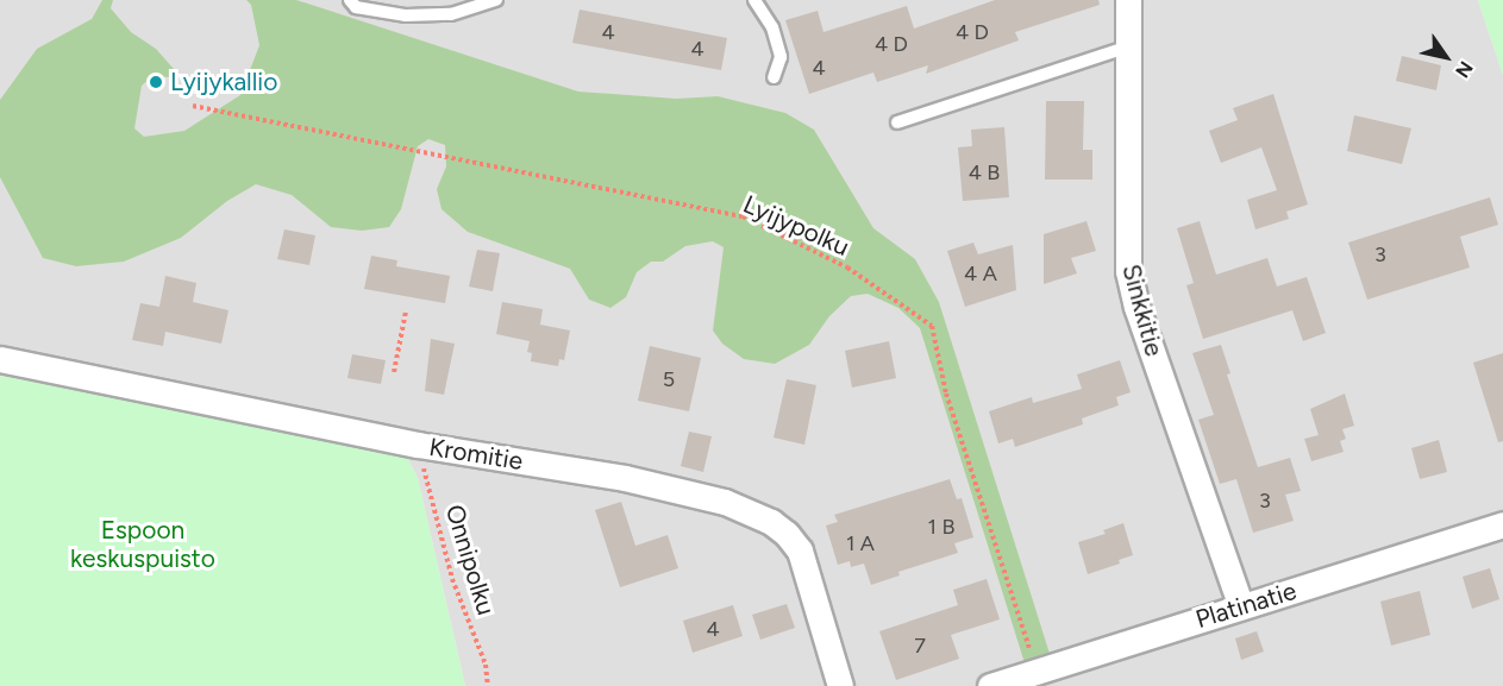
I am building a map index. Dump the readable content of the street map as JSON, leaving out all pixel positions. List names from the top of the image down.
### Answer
{
  "streets": {
    "street": ["Sinkkitie", "Kromitie", "Platinatie"],
    "path": ["Lyijypolku", "Onnipolku"]
  },
  "crossings": [
    ["Lyijypolku", "Platinatie"],
    ["Sinkkitie", "Platinatie"],
    ["Kromitie", "Onnipolku"]
  ],
  "parks": ["Espoon keskuspuisto"],
  "places": ["Lyijykallio"],
  "house_numbers": [
    "4",
    "4 D",
    "4 D",
    "4",
    "4",
    "4 B",
    "3",
    "4 A",
    "5",
    "3",
    "1 B",
    "1 A",
    "4",
    "7"
  ],
  "north": "bottom right"
}
